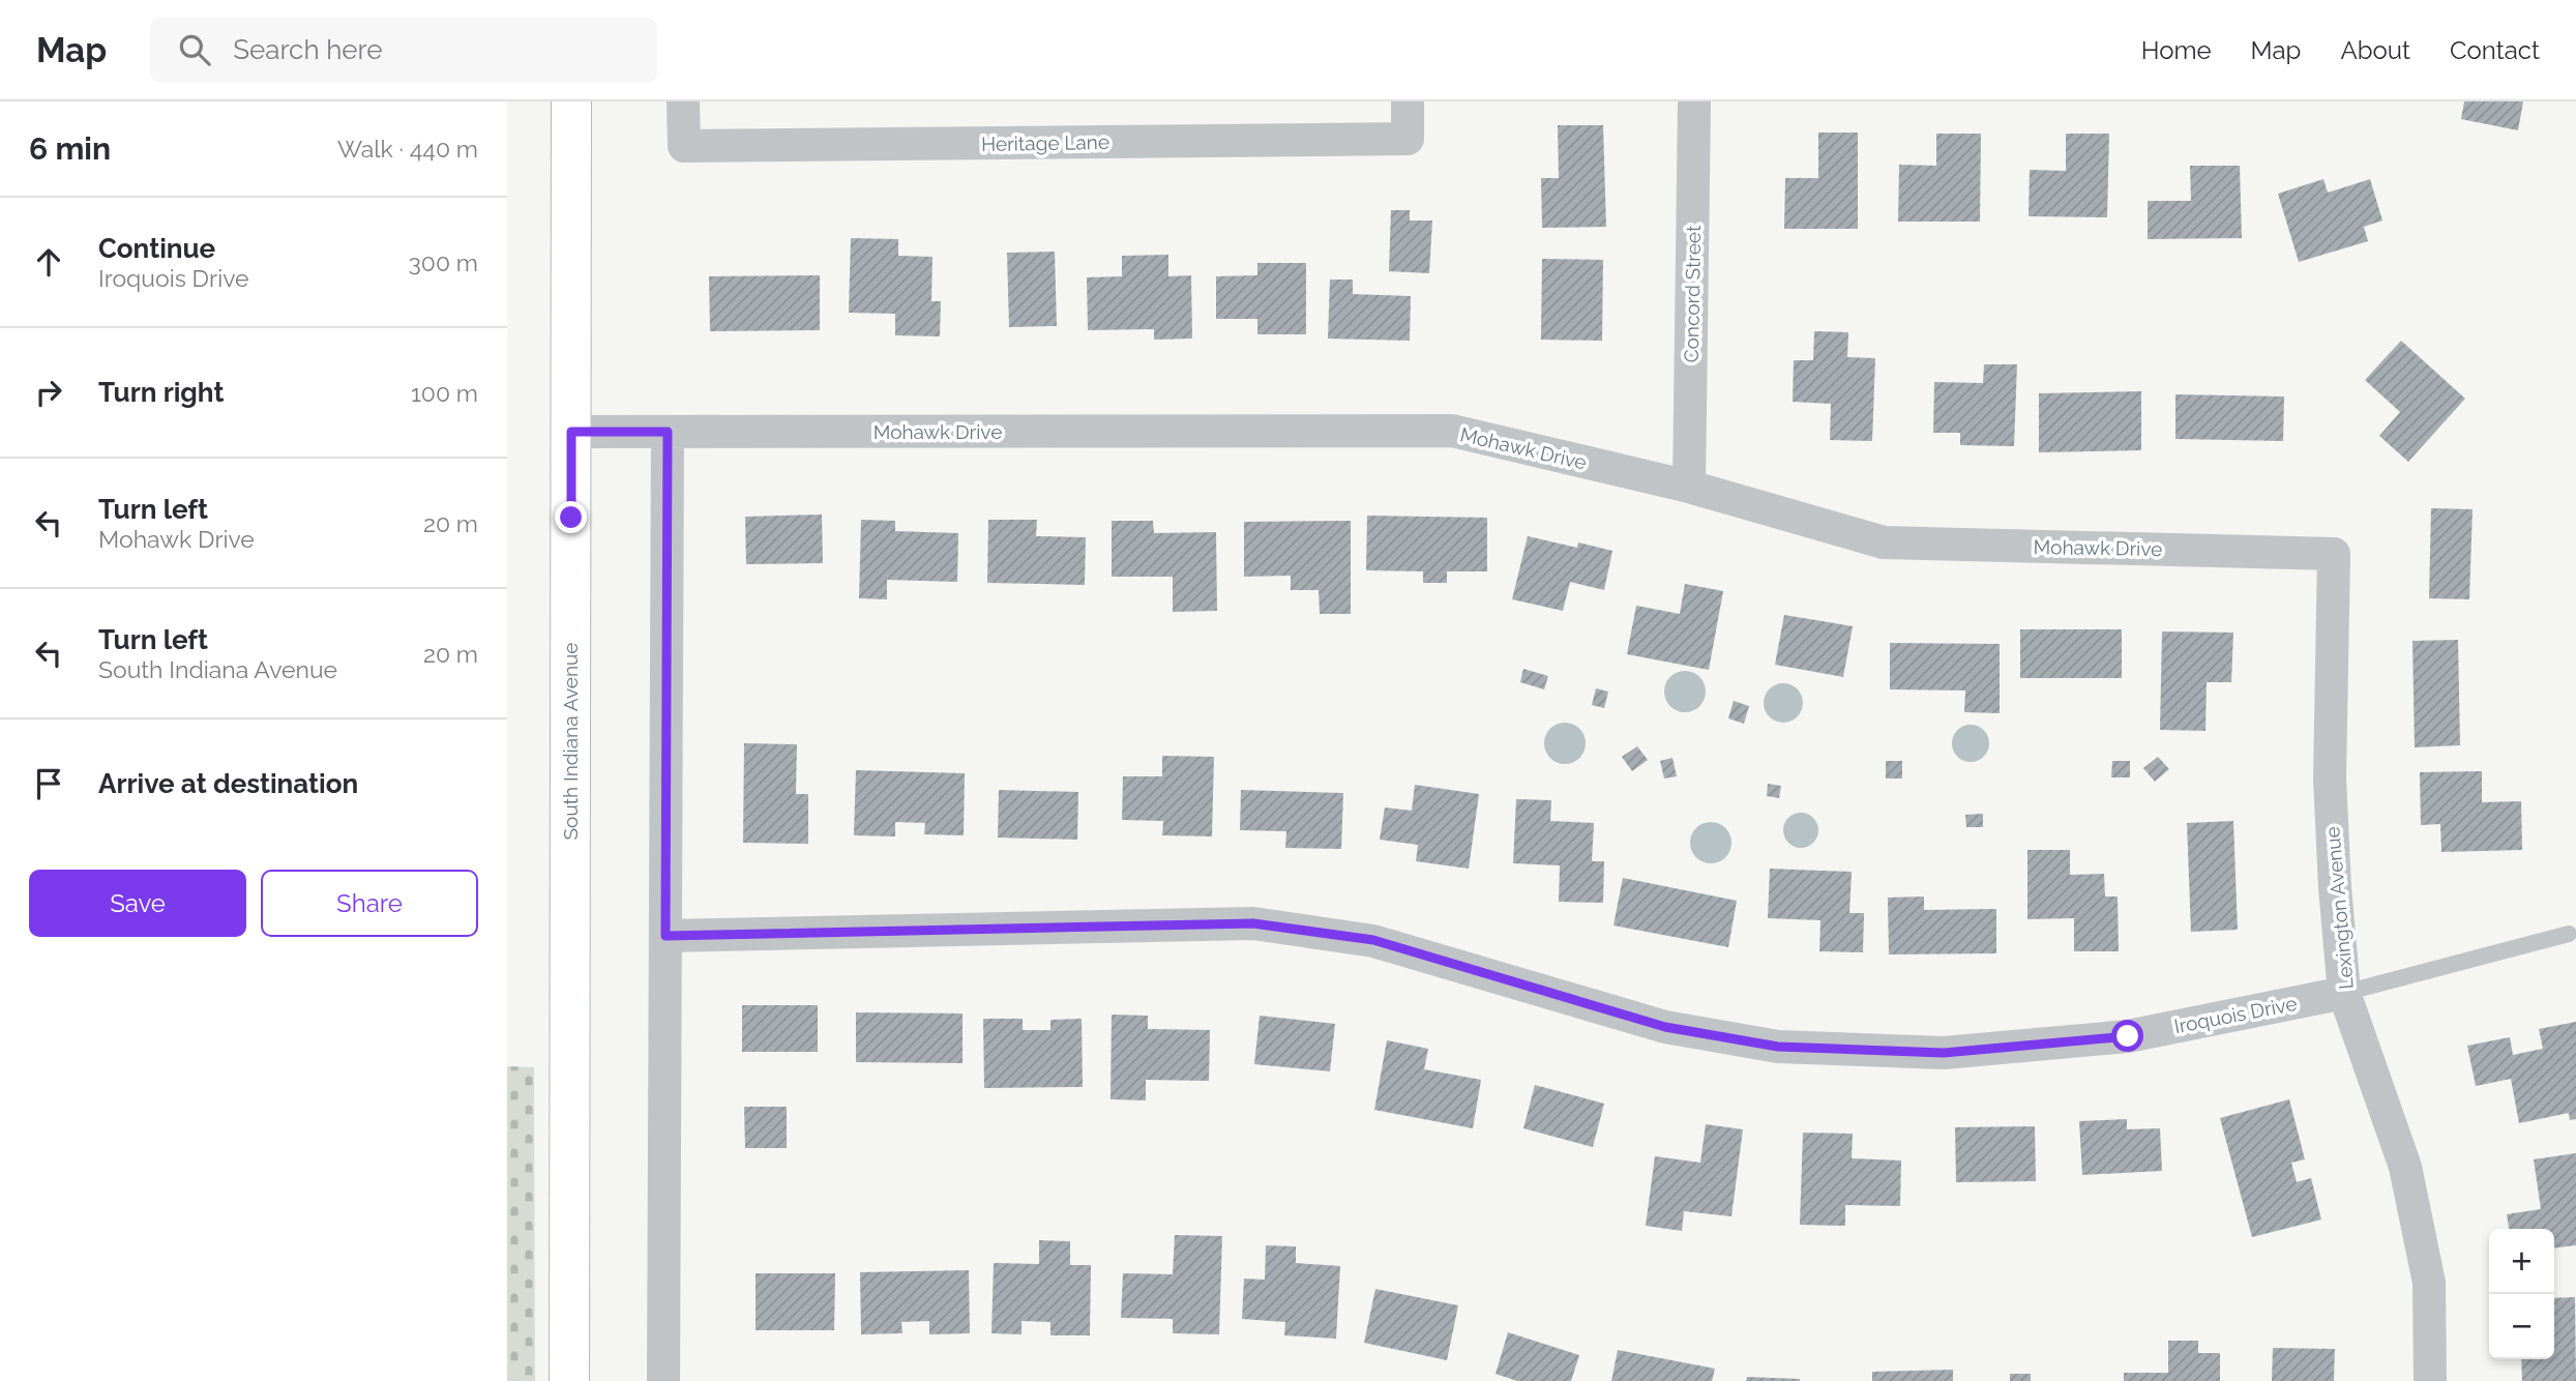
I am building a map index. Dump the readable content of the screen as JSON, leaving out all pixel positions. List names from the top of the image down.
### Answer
{
  "streets": {
    "main road": ["South Indiana Avenue"],
    "street": [
      "Heritage Lane",
      "Concord Street",
      "Mohawk Drive",
      "Lexington Avenue",
      "Iroquois Drive"
    ]
  },
  "crossings": [
    ["Concord Street", "Mohawk Drive"],
    ["Mohawk Drive", "South Indiana Avenue"],
    ["Mohawk Drive", "Lexington Avenue"],
    ["Lexington Avenue", "Iroquois Drive"]
  ],
  "page": {
    "header": "Map",
    "search": "Search here",
    "nav": [
      "Home",
      "Map",
      "About",
      "Contact"
    ],
    "heading": ["6 min", "Walk · 440 m"],
    "list": [
      ["Continue", "Iroquois Drive", "300 m"],
      ["Turn right", "100 m"],
      ["Turn left", "Mohawk Drive", "20 m"],
      ["Turn left", "South Indiana Avenue", "20 m"],
      "Arrive at destination"
    ],
    "buttons": ["Save", "Share"],
    "map_buttons": ["+", "−"]
  }
}
